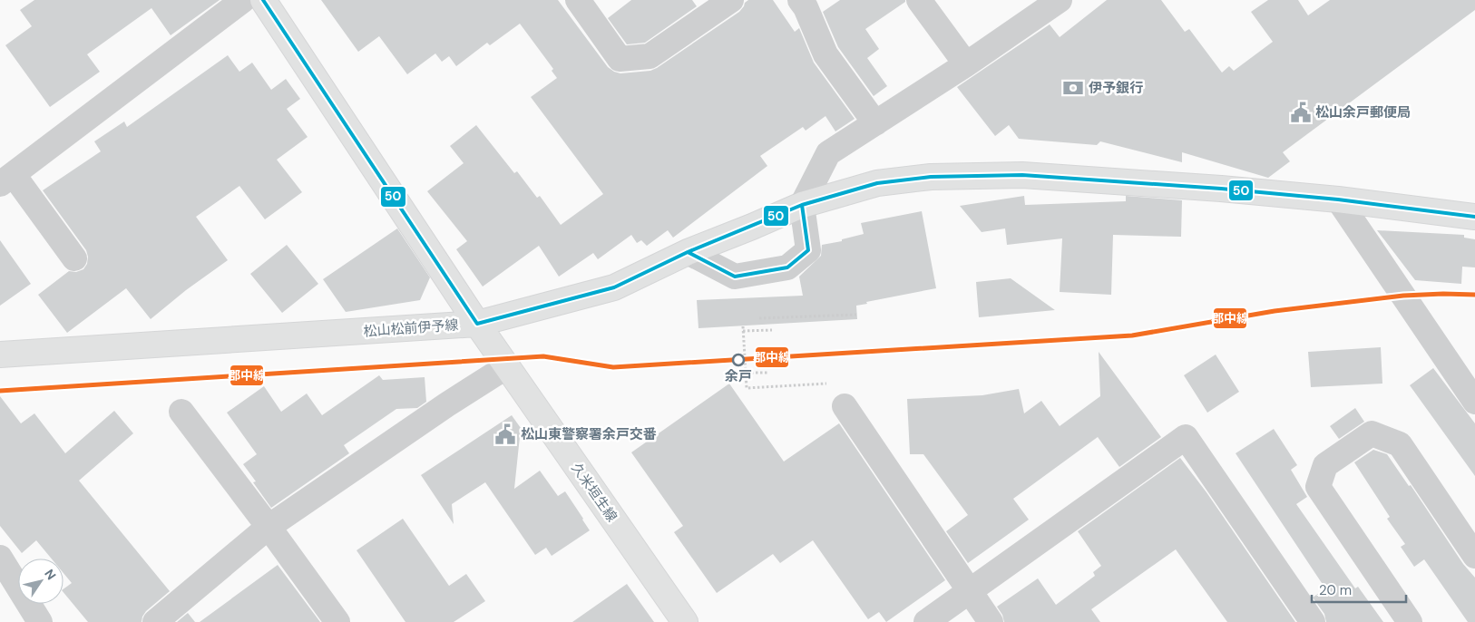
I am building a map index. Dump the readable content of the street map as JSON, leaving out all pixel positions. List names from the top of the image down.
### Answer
{
  "streets": {
    "main road": ["松山松前伊予線", "久米垣生線"]
  },
  "crossings": [
    ["松山松前伊予線", "久米垣生線"]
  ],
  "places": {
    "bank": ["伊予銀行"],
    "public building": ["松山余戸郵便局", "松山東警察署余戸交番"],
    "other": ["余戸"]
  },
  "lines": ["transit line 50", "transit line 郡中線"],
  "scale_bar": "20 m",
  "north": "top right"
}
